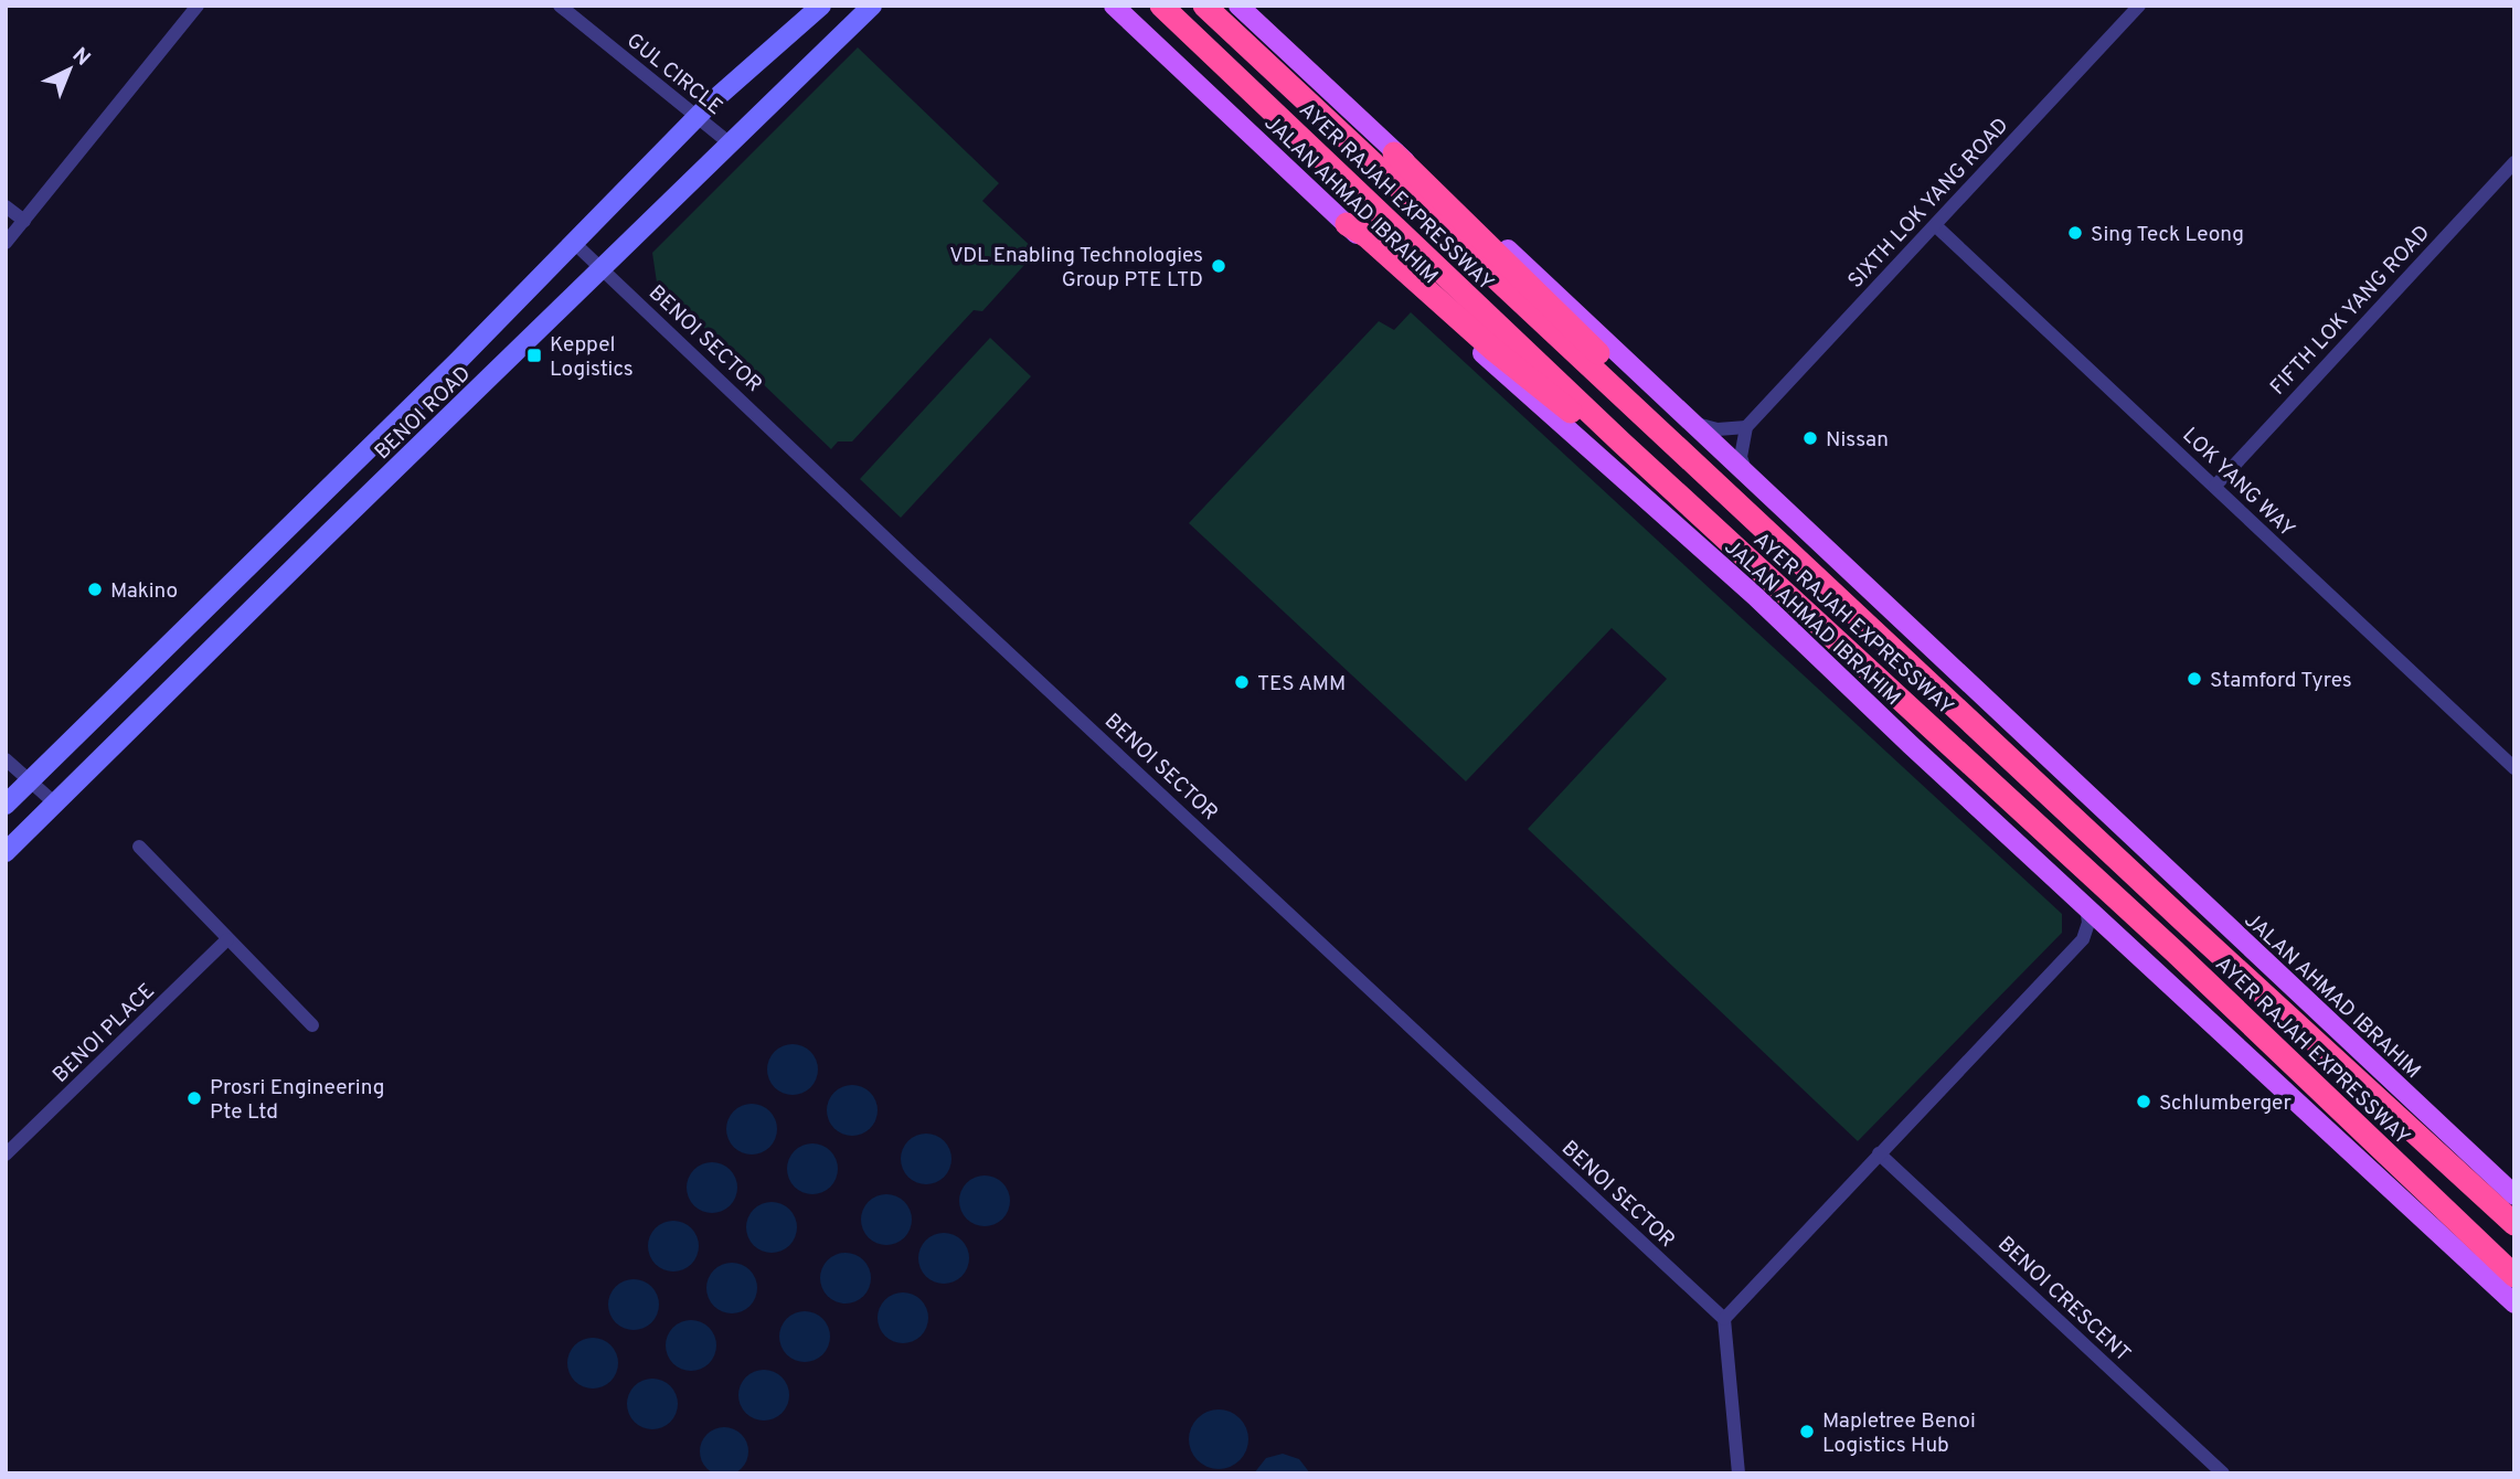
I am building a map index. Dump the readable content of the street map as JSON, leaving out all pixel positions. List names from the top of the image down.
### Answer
{
  "streets": {
    "highway": ["AYER RAJAH EXPRESSWAY"],
    "main road": ["JALAN AHMAD IBRAHIM", "BENOI ROAD"],
    "street": [
      "GUL CIRCLE",
      "SIXTH LOK YANG ROAD",
      "FIFTH LOK YANG ROAD",
      "BENOI SECTOR",
      "LOK YANG WAY",
      "BENOI PLACE",
      "BENOI CRESCENT"
    ]
  },
  "crossings": [
    ["GUL CIRCLE", "BENOI ROAD"],
    ["SIXTH LOK YANG ROAD", "LOK YANG WAY"],
    ["FIFTH LOK YANG ROAD", "LOK YANG WAY"],
    ["BENOI SECTOR", "BENOI ROAD"]
  ],
  "places": {
    "other": [
      "Sing Teck Leong",
      "VDL Enabling Technologies Group PTE LTD",
      "Nissan",
      "Makino",
      "Stamford Tyres",
      "TES AMM",
      "Prosri Engineering Pte Ltd",
      "Schlumberger",
      "Mapletree Benoi Logistics Hub"
    ],
    "transit": ["Keppel Logistics"]
  },
  "north": "top right"
}
